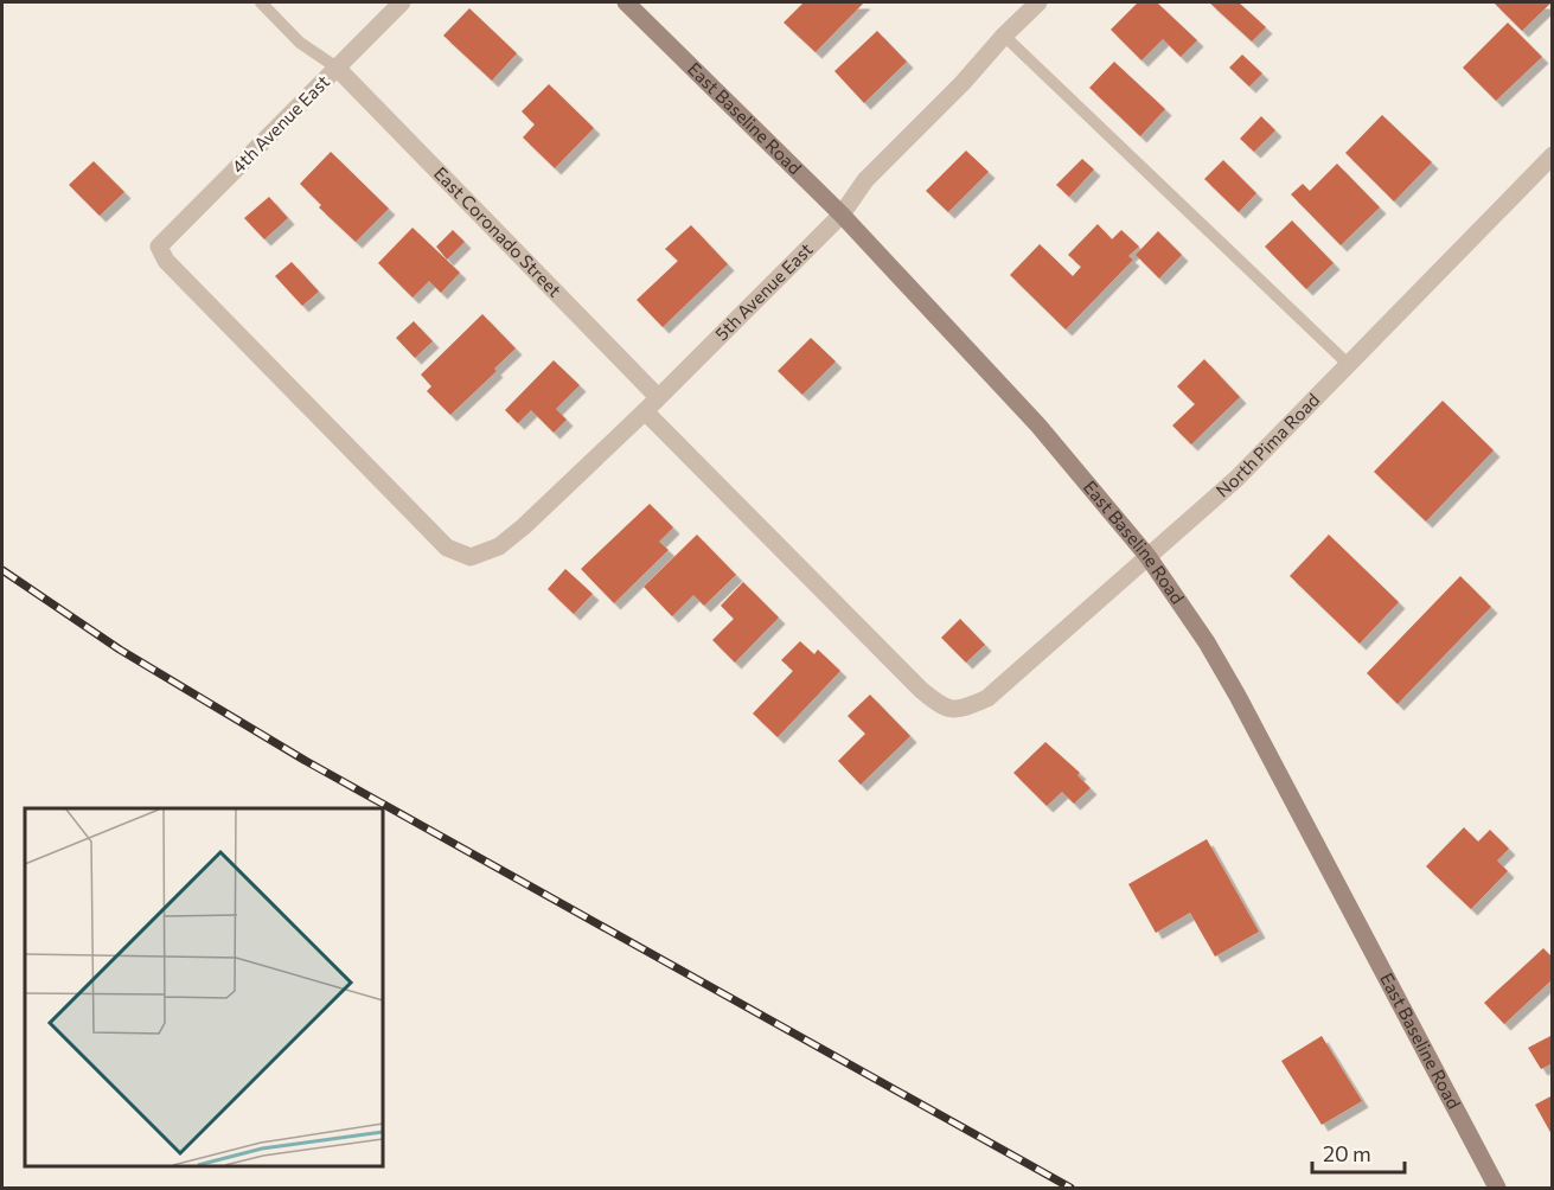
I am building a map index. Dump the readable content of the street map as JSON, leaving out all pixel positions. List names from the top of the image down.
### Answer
{
  "streets": {
    "main road": ["East Baseline Road"],
    "street": [
      "4th Avenue East",
      "East Coronado Street",
      "5th Avenue East",
      "North Pima Road"
    ]
  },
  "crossings": [
    ["East Baseline Road", "5th Avenue East"],
    ["East Baseline Road", "North Pima Road"],
    ["4th Avenue East", "East Coronado Street"],
    ["4th Avenue East", "5th Avenue East"],
    ["East Coronado Street", "5th Avenue East"],
    ["5th Avenue East", "North Pima Road"]
  ],
  "scale_bar": "20 m"
}
